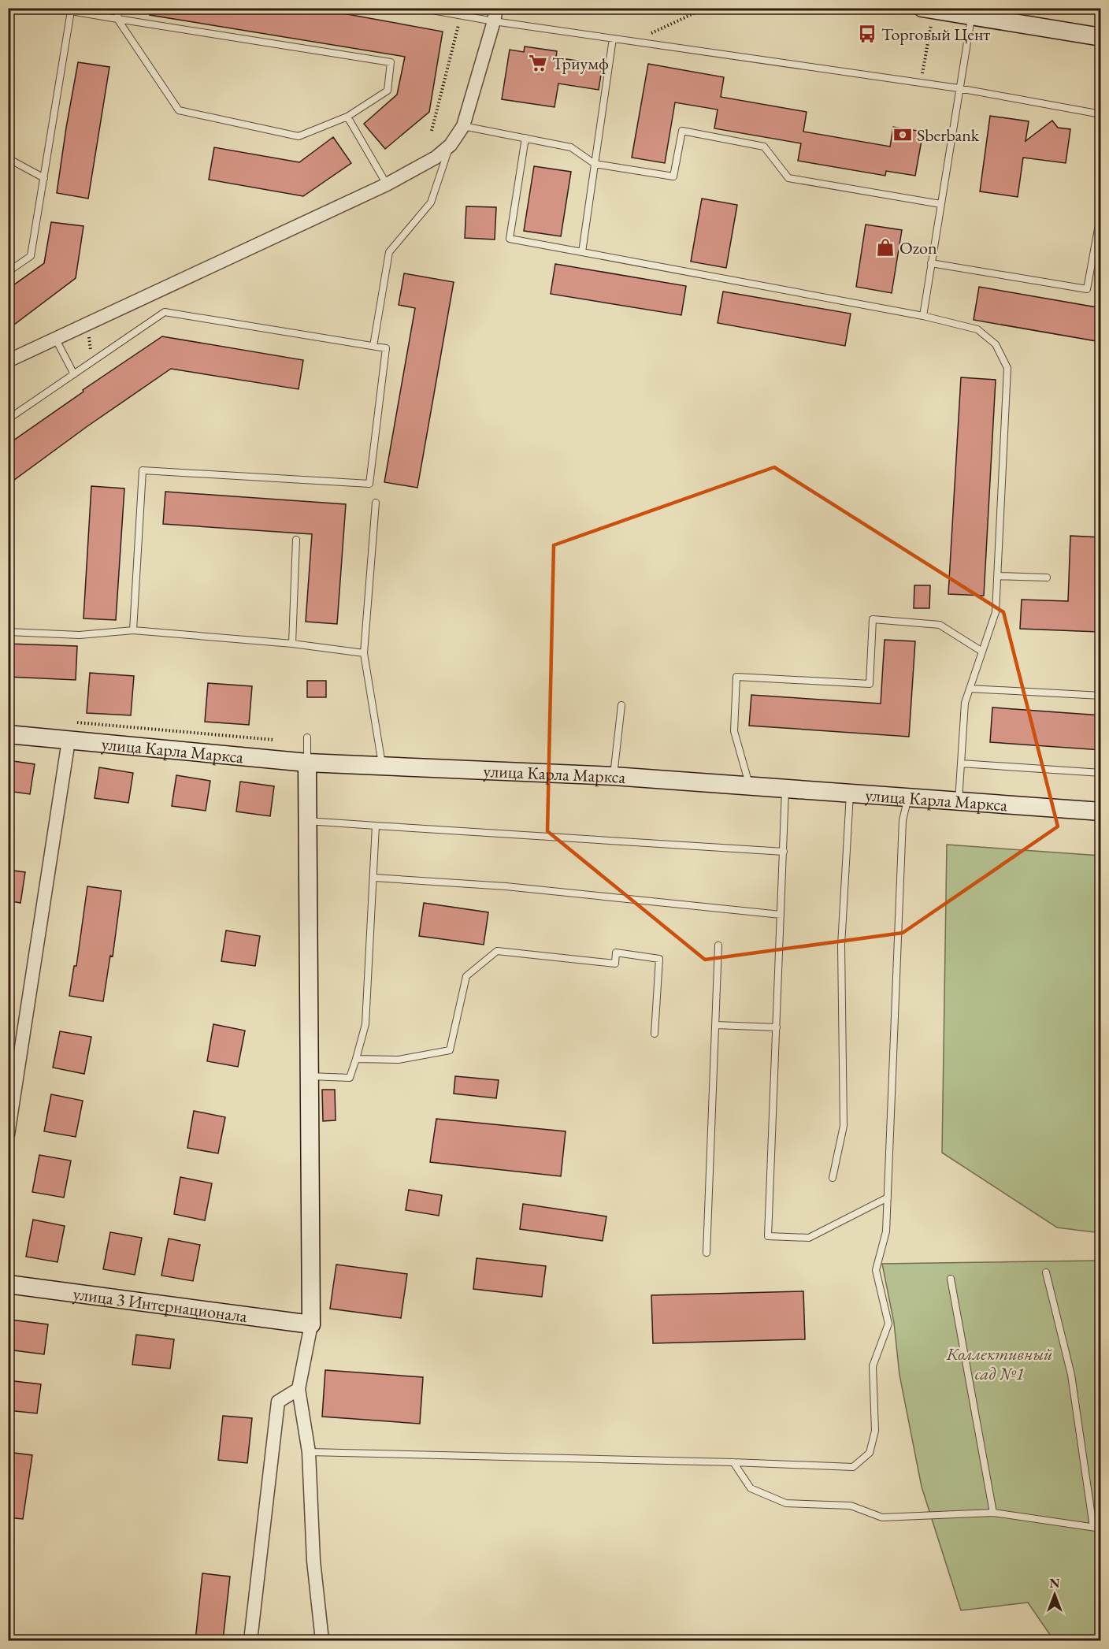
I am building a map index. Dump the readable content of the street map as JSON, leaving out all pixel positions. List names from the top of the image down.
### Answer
{
  "streets": {
    "main road": ["улица Карла Маркса", "улица 3 Интернационала"]
  },
  "parks": ["Коллективный сад №1"],
  "places": {
    "bus stop": ["Торговый Цент"],
    "supermarket": ["Триумф"],
    "bank": ["Sberbank"],
    "shop": ["Ozon"]
  },
  "north": "top"
}
